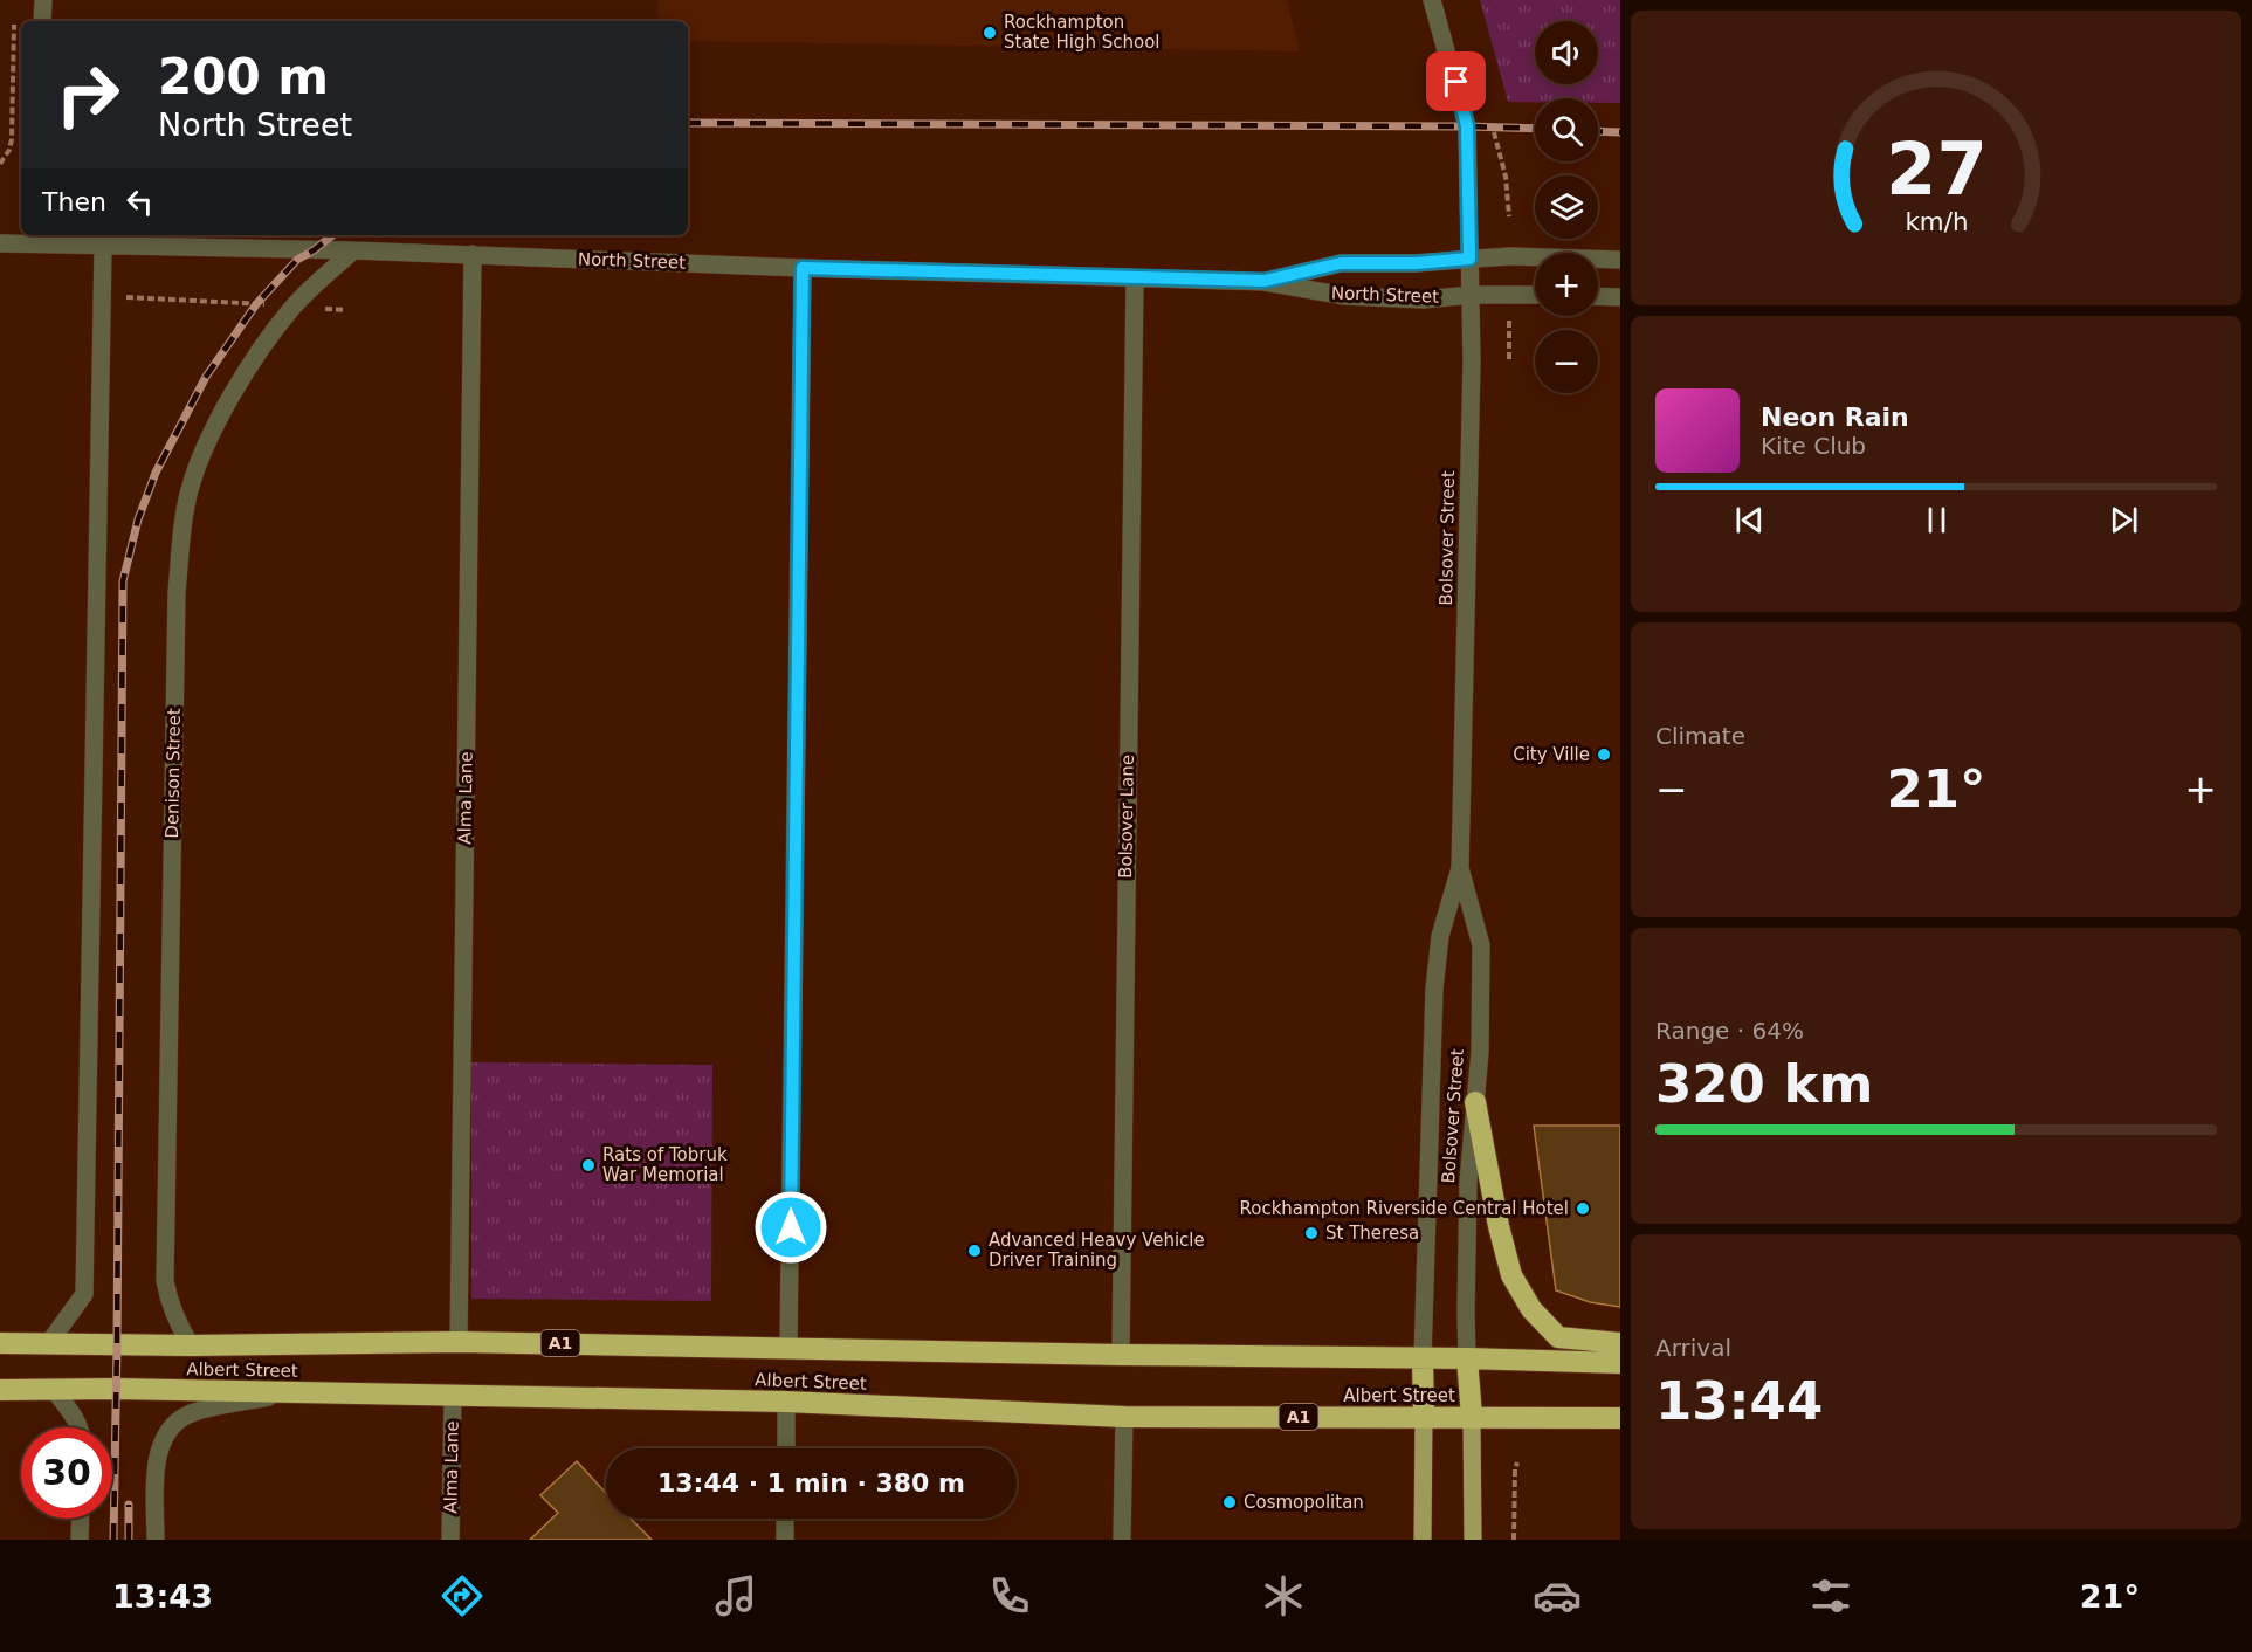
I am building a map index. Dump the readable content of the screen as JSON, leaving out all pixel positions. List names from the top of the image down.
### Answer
{
  "streets": {
    "highway": ["Bolsover Street", "A1", "Albert Street"],
    "street": [
      "North Street",
      "Denison Street",
      "Alma Lane",
      "Bolsover Lane"
    ]
  },
  "crossings": [
    ["North Street", "Bolsover Street"],
    ["North Street", "Denison Street"],
    ["North Street", "Alma Lane"],
    ["North Street", "Bolsover Lane"],
    ["Bolsover Street", "Albert Street"],
    ["Denison Street", "Albert Street"],
    ["Alma Lane", "Albert Street"],
    ["Bolsover Lane", "Albert Street"]
  ],
  "places": [
    "Rockhampton State High School",
    "City Ville",
    "Rats of Tobruk War Memorial",
    "Rockhampton Riverside Central Hotel",
    "St Theresa",
    "Advanced Heavy Vehicle Driver Training",
    "Cosmopolitan"
  ],
  "page": {
    "map_buttons": ["+", "−"],
    "turn": ["200 m", "North Street"],
    "then": "Then",
    "song": ["Neon Rain", "Kite Club"],
    "tile": [
      "Climate",
      ["Range · 64%", "320 km"],
      ["Arrival", "13:44"]
    ],
    "heat": ["−", "21°", "+"],
    "limit": "30",
    "trip": "13:44 · 1 min · 380 m",
    "tabs": ["13:43", "21°"],
    "gauge": ["27", "km/h"]
  }
}
